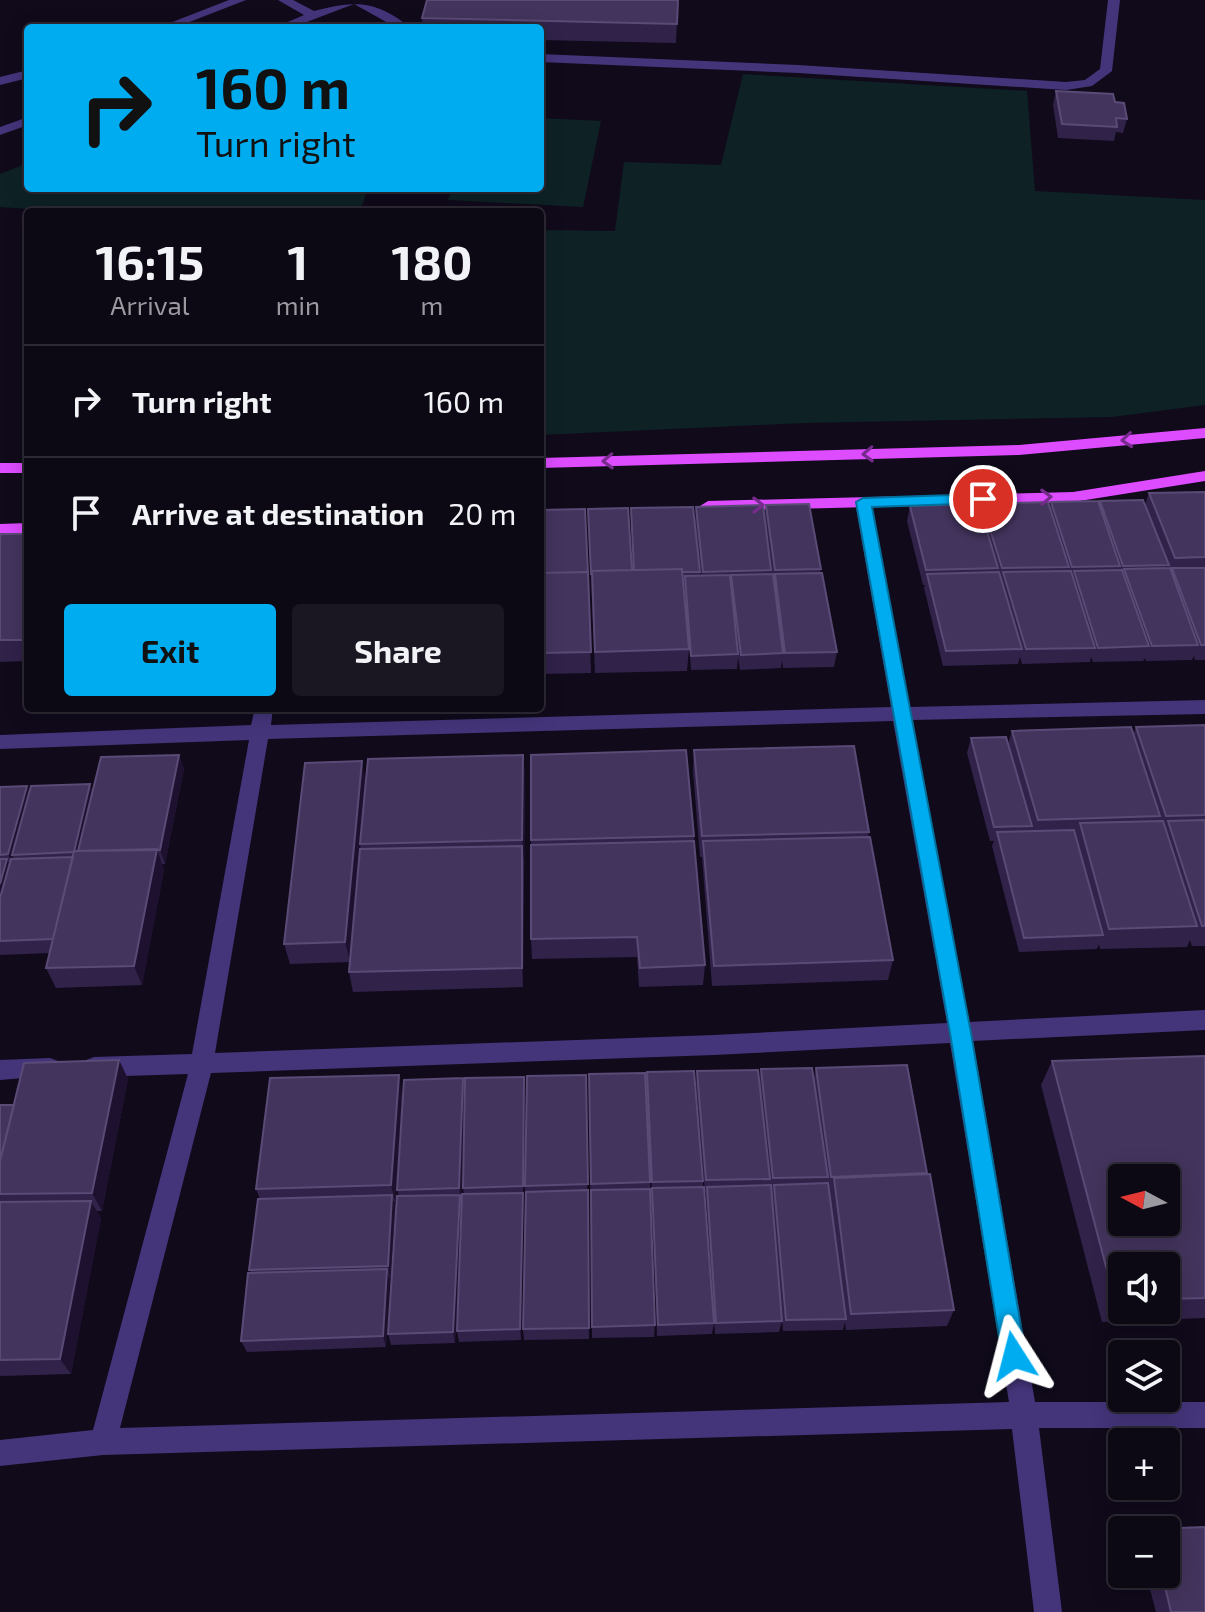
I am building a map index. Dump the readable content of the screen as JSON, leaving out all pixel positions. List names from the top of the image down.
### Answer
{
  "north": "left",
  "page": {
    "turn": ["160 m", "Turn right"],
    "eta": [
      "16:15",
      "Arrival",
      "1",
      "min",
      "180",
      "m"
    ],
    "list": [
      {
        "name": "Turn right",
        "value": "160 m"
      },
      {
        "name": "Arrive at destination",
        "value": "20 m"
      }
    ],
    "buttons": ["Exit", "Share"],
    "map_buttons": ["+", "−"]
  }
}
